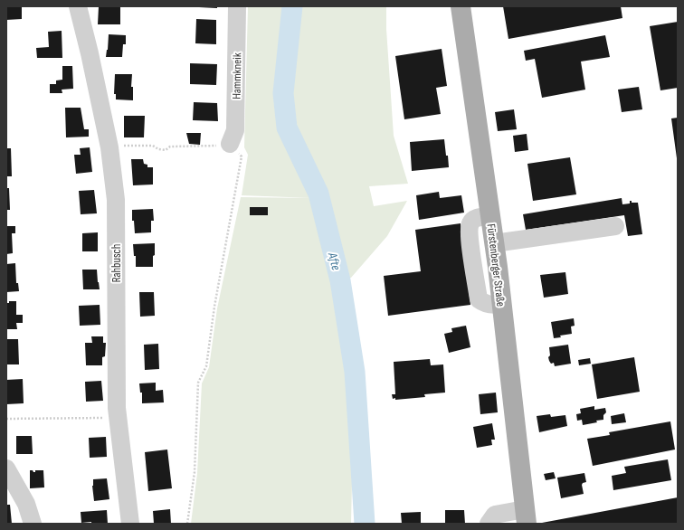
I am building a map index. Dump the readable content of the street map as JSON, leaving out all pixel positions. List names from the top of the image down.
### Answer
{
  "streets": {
    "main road": ["Fürstenberger Straße"],
    "street": ["Hammkneik", "Rahbusch"]
  },
  "water": ["Afte"]
}
